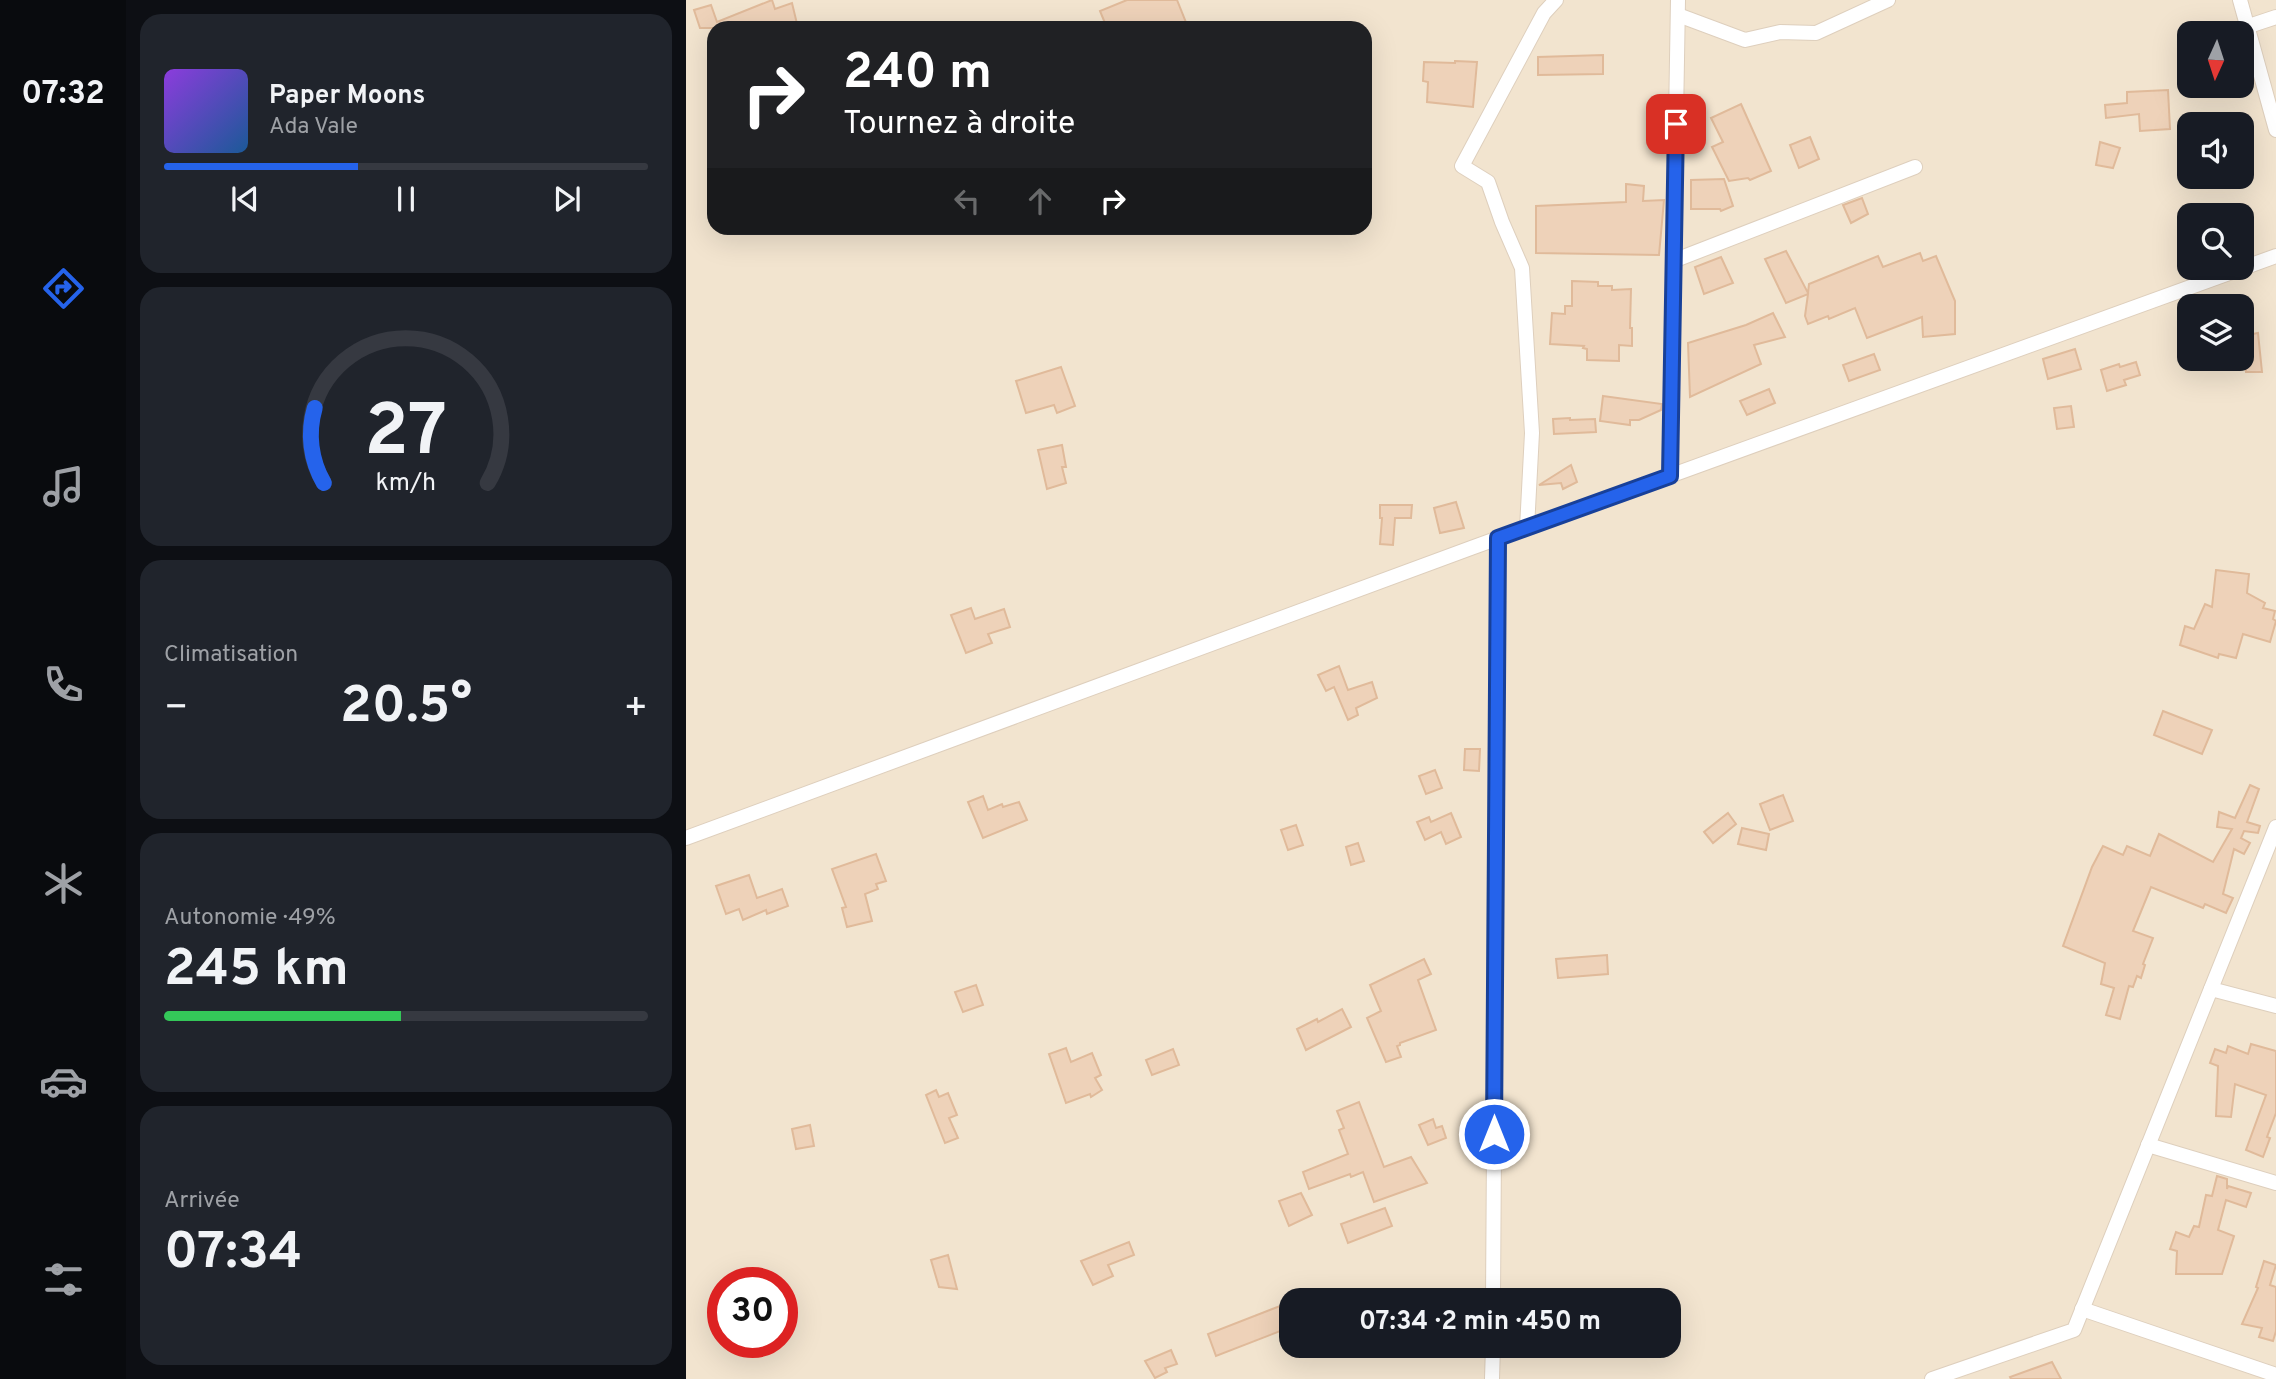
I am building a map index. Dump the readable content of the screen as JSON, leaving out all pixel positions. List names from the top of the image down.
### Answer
{
  "north": "bottom",
  "page": {
    "tabs": "07:32",
    "turn": ["240 m", "Tournez à droite"],
    "song": ["Paper Moons", "Ada Vale"],
    "tile": [
      "Climatisation",
      ["Autonomie · 49%", "245 km"],
      ["Arrivée", "07:34"]
    ],
    "heat": ["−", "20.5°", "+"],
    "limit": "30",
    "trip": "07:34 · 2 min · 450 m",
    "gauge": ["27", "km/h"]
  }
}
